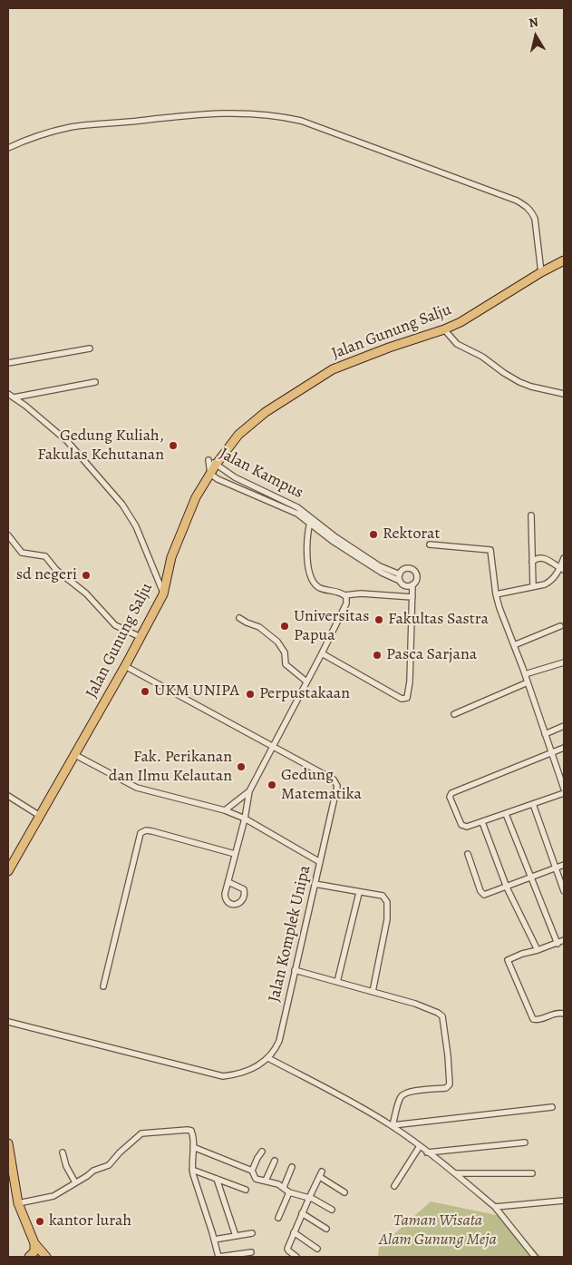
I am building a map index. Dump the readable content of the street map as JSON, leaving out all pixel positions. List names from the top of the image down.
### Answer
{
  "streets": {
    "main road": ["Jalan Gunung Salju"],
    "street": ["Jalan Kampus", "Jalan Komplek Unipa"]
  },
  "crossings": [
    ["Jalan Gunung Salju", "Jalan Kampus"],
    ["Jalan Gunung Salju", "Jalan Komplek Unipa"]
  ],
  "parks": ["Taman Wisata Alam Gunung Meja"],
  "places": [
    "Gedung Kuliah, Fakulas Kehutanan",
    "Rektorat",
    "sd negeri",
    "Fakultas Sastra",
    "Universitas Papua",
    "Pasca Sarjana",
    "UKM UNIPA",
    "Perpustakaan",
    "Fak. Perikanan dan Ilmu Kelautan",
    "Gedung Matematika",
    "kantor lurah"
  ],
  "north": "top"
}
